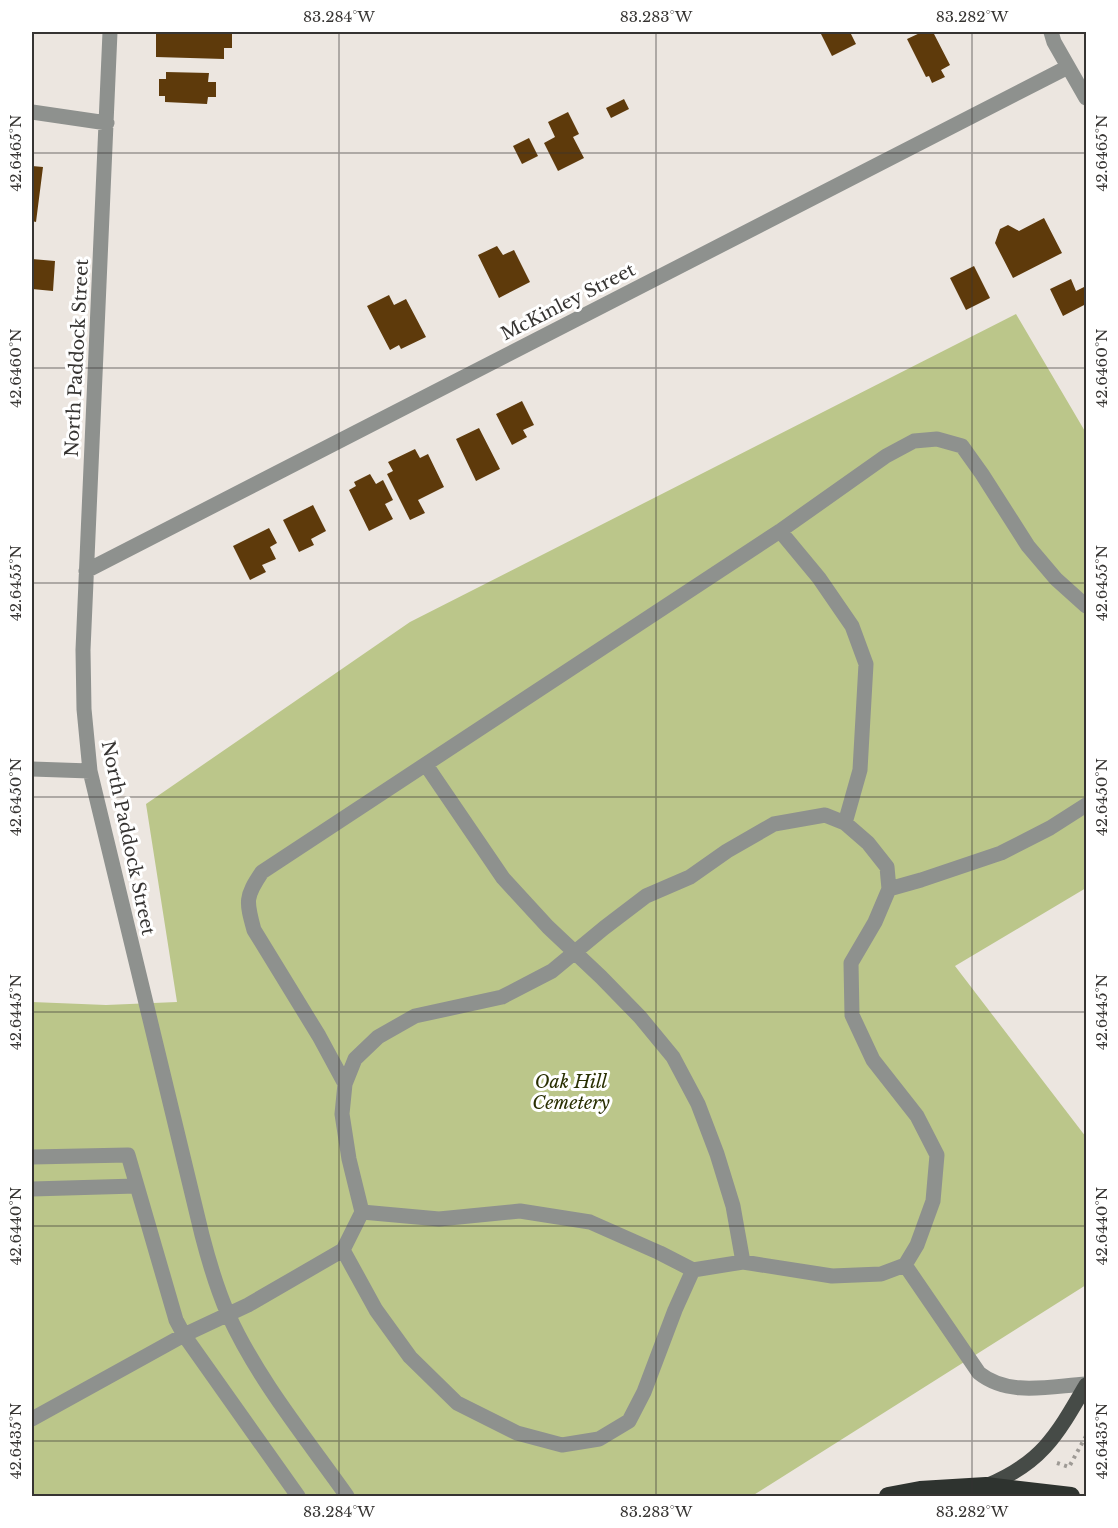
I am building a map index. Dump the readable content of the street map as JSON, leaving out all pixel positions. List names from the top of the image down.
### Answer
{
  "streets": {
    "street": ["McKinley Street", "North Paddock Street"]
  },
  "crossings": [
    ["McKinley Street", "North Paddock Street"]
  ],
  "parks": ["Oak Hill Cemetery"],
  "coordinates": [
    "83.284°W",
    "83.283°W",
    "83.282°W",
    "42.6465°N",
    "42.6460°N",
    "42.6455°N",
    "42.6450°N",
    "42.6445°N",
    "42.6440°N",
    "42.6435°N"
  ]
}
